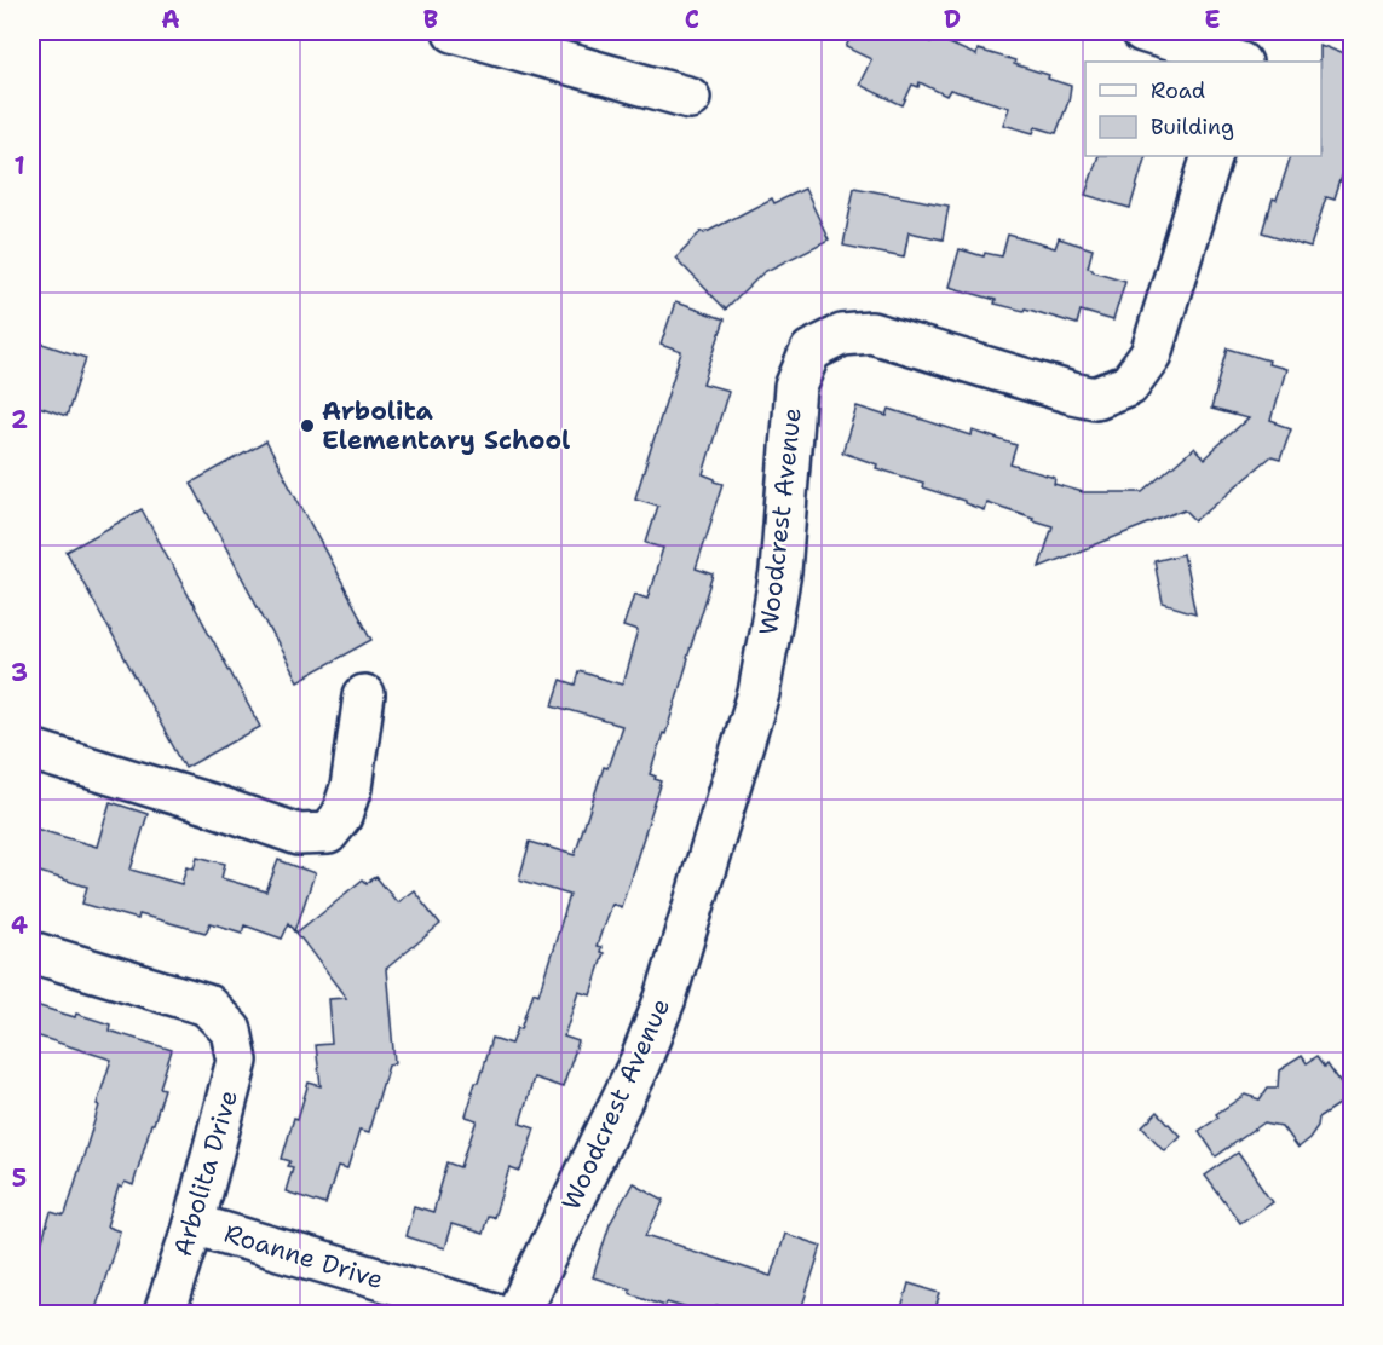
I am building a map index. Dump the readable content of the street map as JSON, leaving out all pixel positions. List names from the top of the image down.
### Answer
{
  "streets": {
    "street": ["Woodcrest Avenue", "Arbolita Drive", "Roanne Drive"]
  },
  "crossings": [
    ["Arbolita Drive", "Roanne Drive"]
  ],
  "places": ["Arbolita Elementary School"],
  "legend": ["Road", "Building"],
  "grid": {
    "columns": [
      "A",
      "B",
      "C",
      "D",
      "E"
    ],
    "rows": [
      "1",
      "2",
      "3",
      "4",
      "5"
    ]
  }
}
